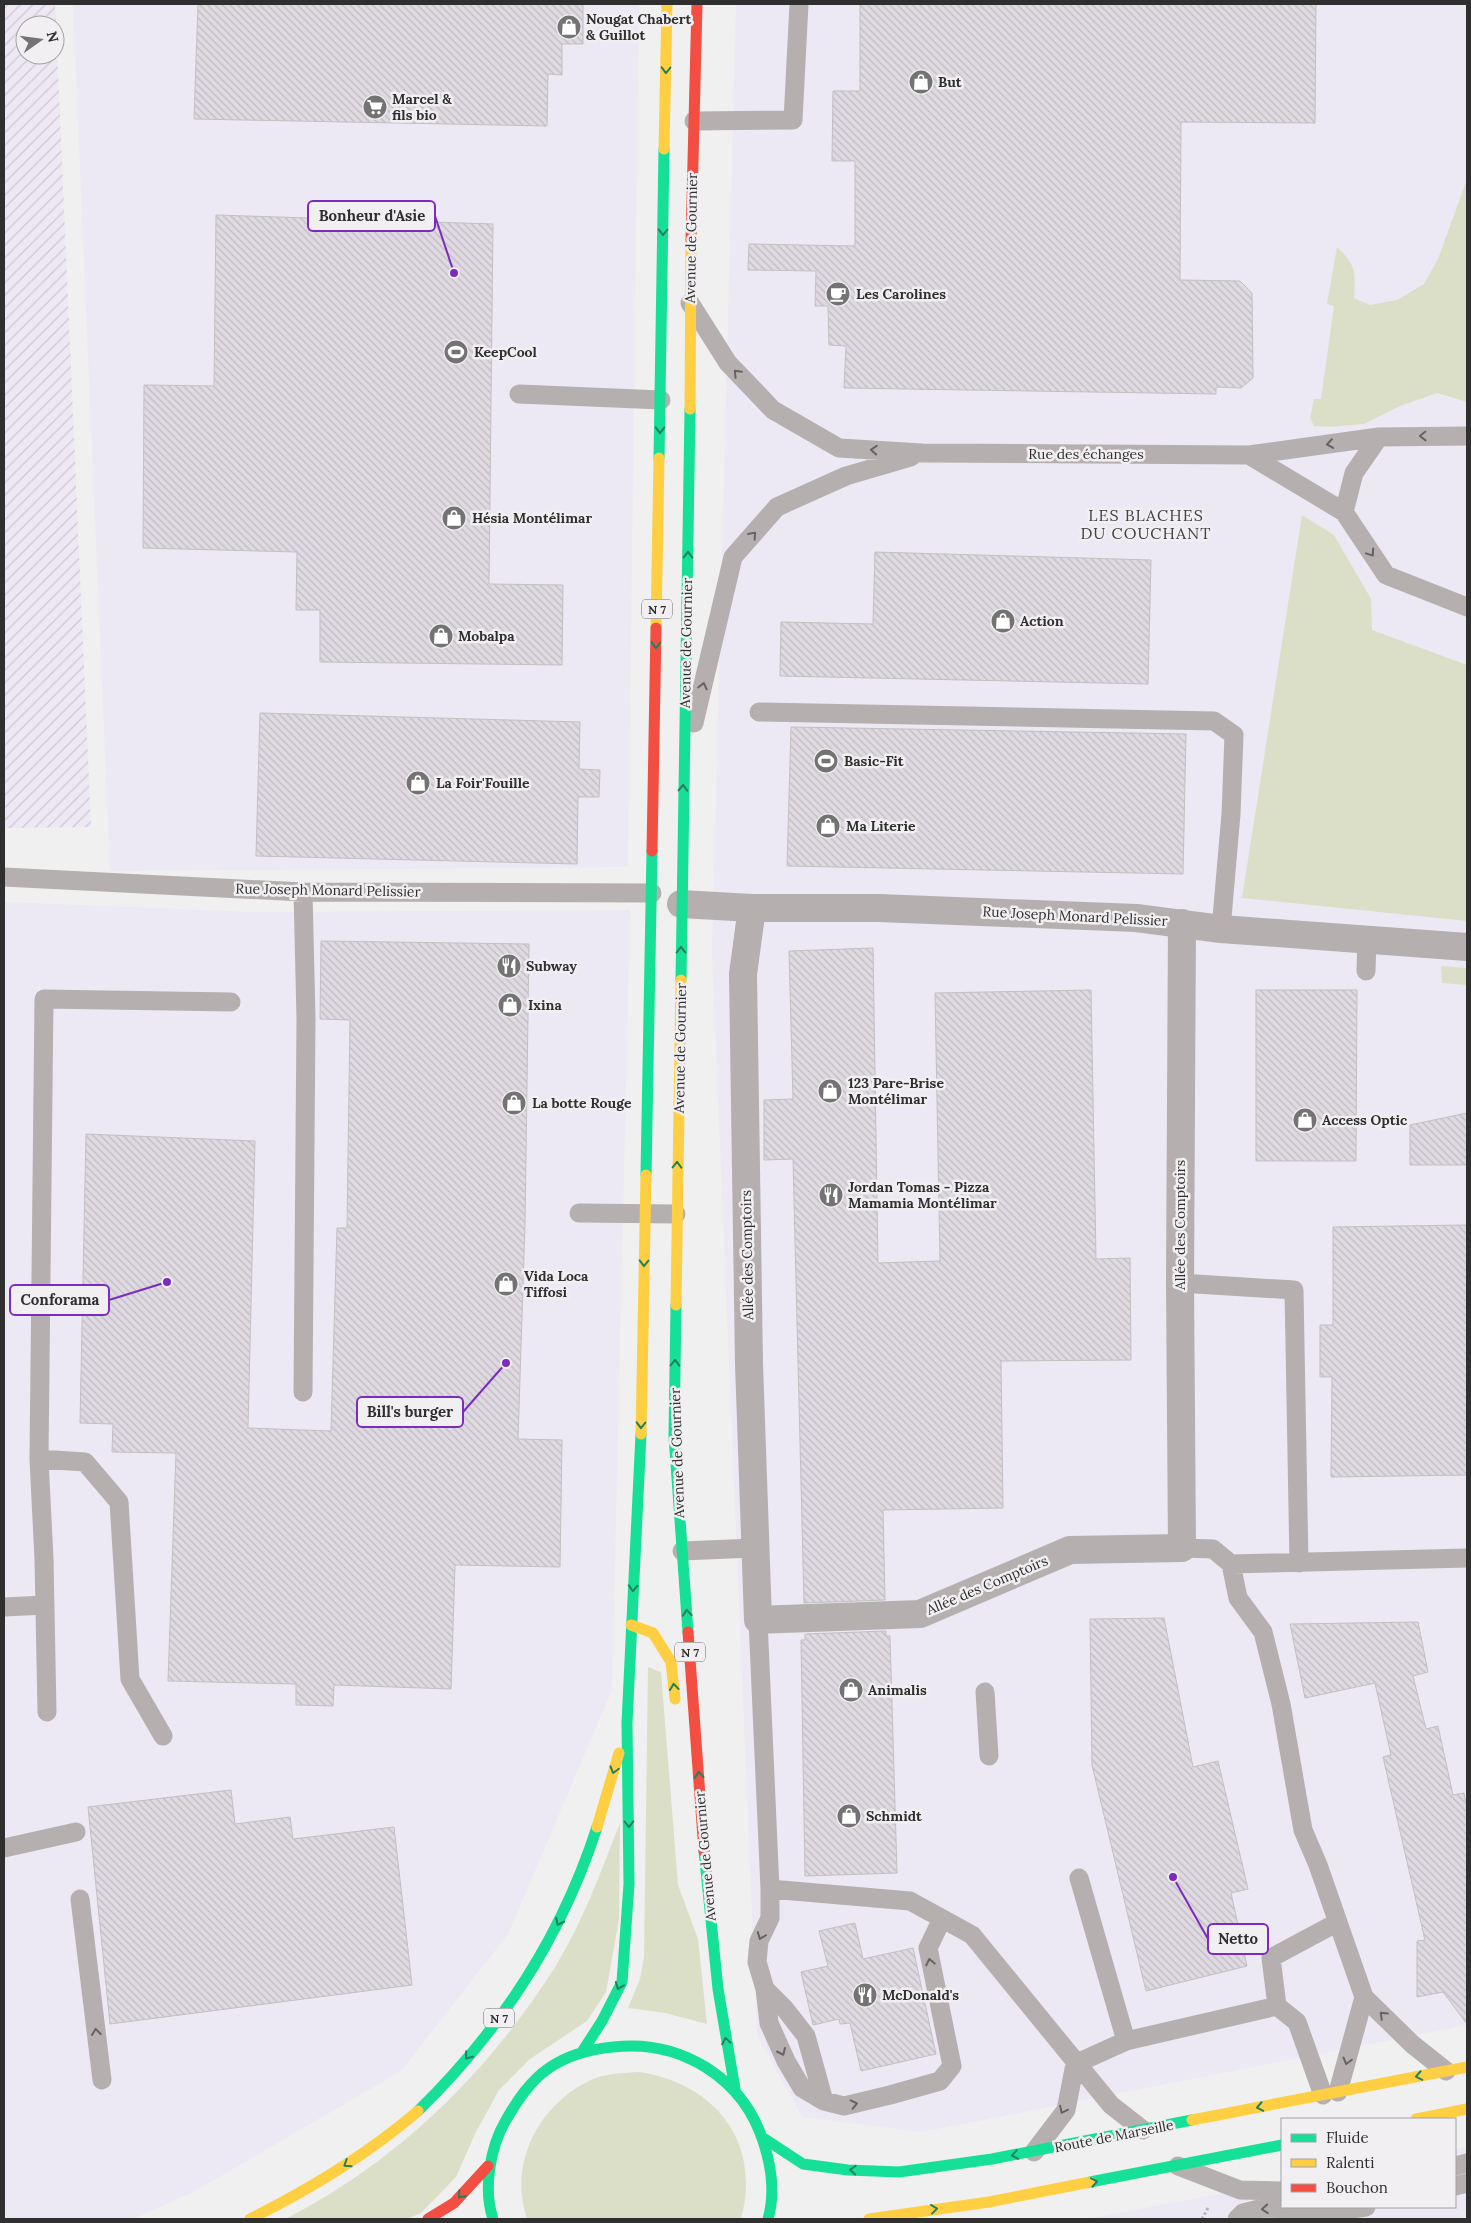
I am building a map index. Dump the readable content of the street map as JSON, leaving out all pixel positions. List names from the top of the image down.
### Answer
{
  "streets": {
    "main road": ["Avenue de Gournier", "N 7", "Route de Marseille"],
    "street": ["Rue Joseph Monard Pelissier", "Allée des Comptoirs"],
    "lane": ["Rue des échanges"]
  },
  "crossings": [
    ["Avenue de Gournier", "N 7"],
    ["Avenue de Gournier", "Rue Joseph Monard Pelissier"],
    ["Rue Joseph Monard Pelissier", "Allée des Comptoirs"]
  ],
  "one_way": ["Rue des échanges"],
  "districts": ["LES BLACHES DU COUCHANT"],
  "places": {
    "shop": [
      "Nougat Chabert & Guillot",
      "But",
      "Hésia Montélimar",
      "Action",
      "Mobalpa",
      "La Foir'Fouille",
      "Ma Literie",
      "Ixina",
      "123 Pare-Brise Montélimar",
      "La botte Rouge",
      "Access Optic",
      "Vida Loca Tiffosi",
      "Animalis",
      "Schmidt"
    ],
    "supermarket": ["Marcel & fils bio"],
    "other": [
      "Bonheur d'Asie",
      "Conforama",
      "Bill's burger",
      "Netto"
    ],
    "cafe": ["Les Carolines"],
    "sports": ["KeepCool", "Basic-Fit"],
    "restaurant": ["Subway", "Jordan Tomas - Pizza Mamamia Montélimar", "McDonald's"]
  },
  "legend": ["Fluide", "Ralenti", "Bouchon"],
  "north": "right"
}
